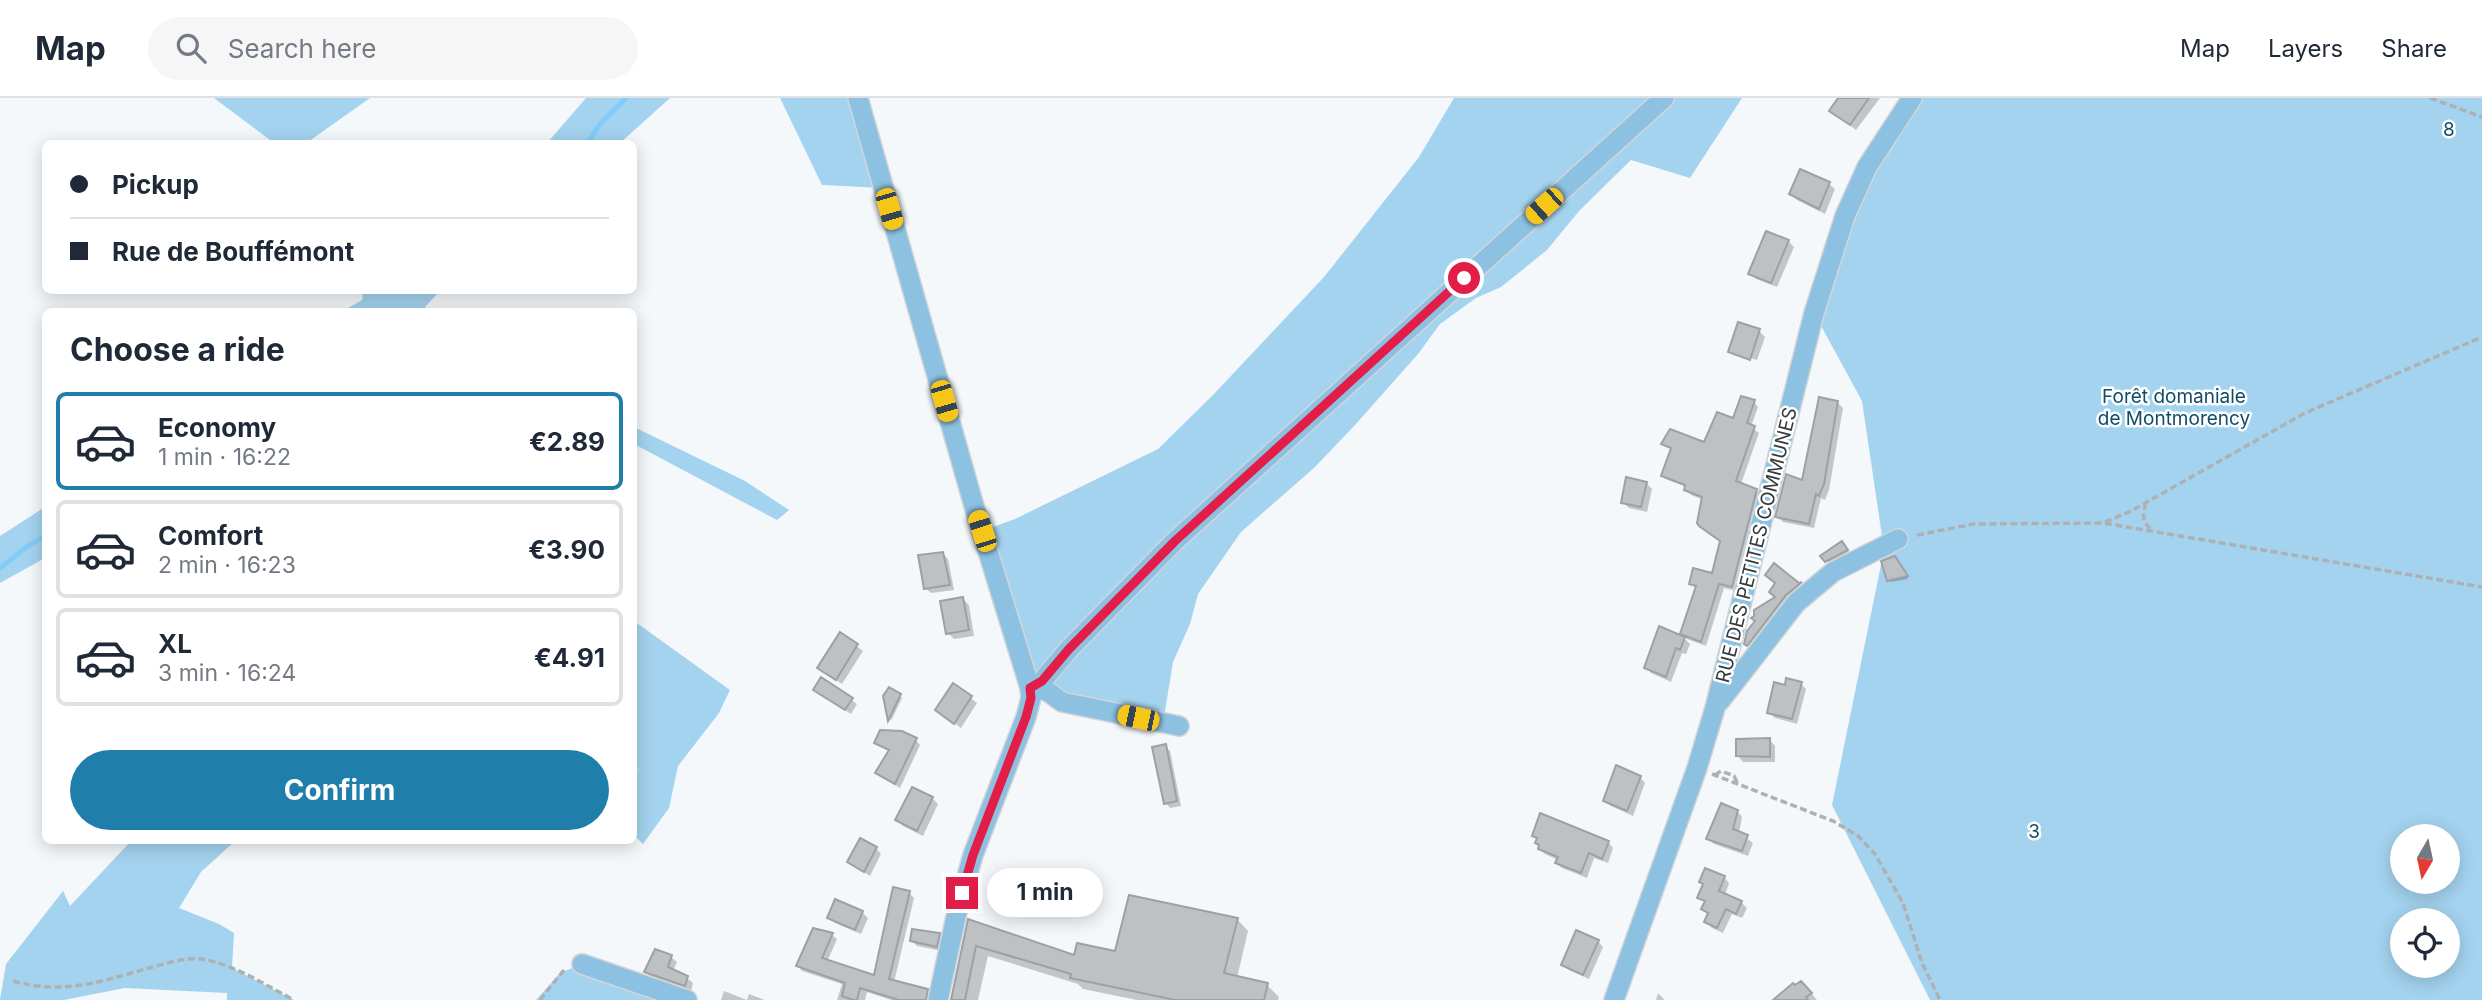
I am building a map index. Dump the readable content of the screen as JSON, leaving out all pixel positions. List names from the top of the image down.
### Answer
{
  "streets": {
    "street": ["RUE DES PETITES COMMUNES"]
  },
  "parks": ["8", "Forêt domaniale de Montmorency", "3"],
  "north": "bottom",
  "page": {
    "header": "Map",
    "search": "Search here",
    "nav": ["Map", "Layers", "Share"],
    "banner": ["Pickup", "Rue de Bouffémont"],
    "heading": "Choose a ride",
    "list": [
      {
        "name": "Economy",
        "note": "1 min · 16:22",
        "value": "€2.89"
      },
      {
        "name": "Comfort",
        "note": "2 min · 16:23",
        "value": "€3.90"
      },
      {
        "name": "XL",
        "note": "3 min · 16:24",
        "value": "€4.91"
      }
    ],
    "buttons": "Confirm",
    "bubble": "1 min"
  }
}
